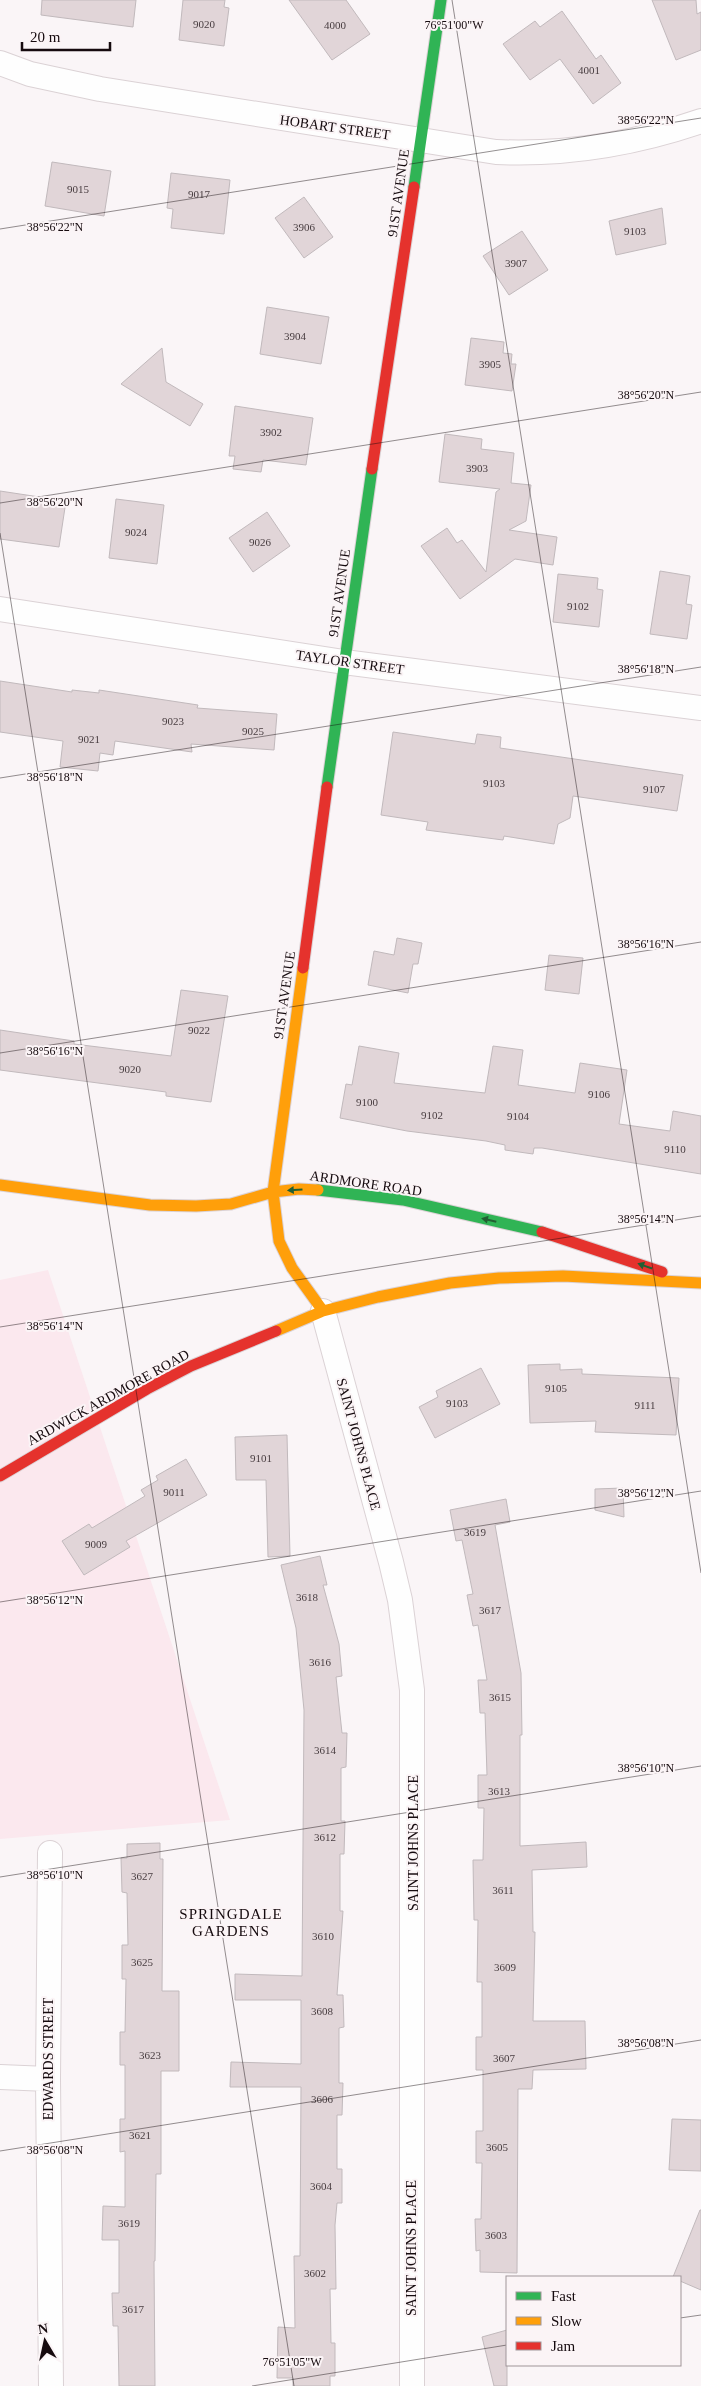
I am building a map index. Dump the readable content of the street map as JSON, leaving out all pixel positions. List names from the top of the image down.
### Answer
{
  "streets": {
    "street": [
      "HOBART STREET",
      "91ST AVENUE",
      "TAYLOR STREET",
      "ARDMORE ROAD",
      "ARDWICK ARDMORE ROAD",
      "SAINT JOHNS PLACE",
      "EDWARDS STREET"
    ]
  },
  "crossings": [
    ["HOBART STREET", "91ST AVENUE"],
    ["91ST AVENUE", "TAYLOR STREET"],
    ["91ST AVENUE", "ARDMORE ROAD"],
    ["91ST AVENUE", "ARDWICK ARDMORE ROAD"],
    ["91ST AVENUE", "SAINT JOHNS PLACE"],
    ["ARDMORE ROAD", "ARDWICK ARDMORE ROAD"],
    ["ARDWICK ARDMORE ROAD", "SAINT JOHNS PLACE"]
  ],
  "one_way": ["ARDMORE ROAD"],
  "districts": ["SPRINGDALE GARDENS"],
  "house_numbers": [
    "9020",
    "4000",
    "4001",
    "9015",
    "9017",
    "3906",
    "9103",
    "3907",
    "3904",
    "3905",
    "3902",
    "3903",
    "9024",
    "9026",
    "9102",
    "9023",
    "9025",
    "9021",
    "9103",
    "9107",
    "9022",
    "9020",
    "9106",
    "9100",
    "9102",
    "9104",
    "9110",
    "9105",
    "9103",
    "9111",
    "9101",
    "9011",
    "3619",
    "9009",
    "3618",
    "3617",
    "3616",
    "3615",
    "3614",
    "3613",
    "3612",
    "3627",
    "3611",
    "3610",
    "3625",
    "3609",
    "3608",
    "3623",
    "3607",
    "3606",
    "3621",
    "3605",
    "3604",
    "3619",
    "3603",
    "3602",
    "3617"
  ],
  "legend": ["Fast", "Slow", "Jam"],
  "scale_bar": "20 m",
  "north": "top",
  "coordinates": [
    "76°51'00\"W",
    "38°56'22\"N",
    "38°56'20\"N",
    "38°56'18\"N",
    "38°56'16\"N",
    "38°56'14\"N",
    "38°56'12\"N",
    "38°56'10\"N",
    "38°56'08\"N",
    "76°51'05\"W"
  ]
}
